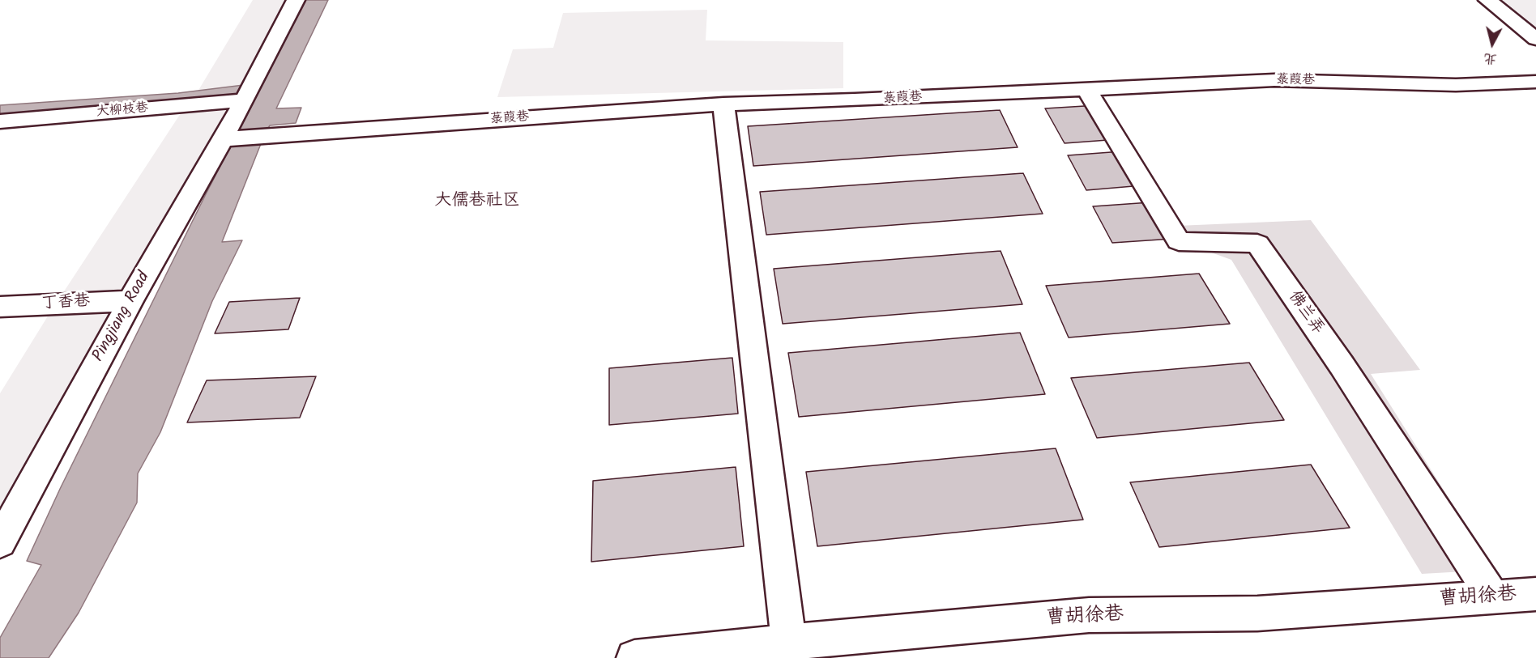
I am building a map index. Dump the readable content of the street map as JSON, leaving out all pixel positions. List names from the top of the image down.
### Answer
{
  "streets": {
    "street": [
      "菉葭巷",
      "大柳枝巷",
      "丁香巷",
      "佛兰弄",
      "Pingjiang Road",
      "曹胡徐巷"
    ]
  },
  "crossings": [
    ["菉葭巷", "佛兰弄"],
    ["菉葭巷", "Pingjiang Road"],
    ["大柳枝巷", "Pingjiang Road"],
    ["丁香巷", "Pingjiang Road"],
    ["佛兰弄", "曹胡徐巷"]
  ],
  "districts": ["大儒巷社区"],
  "north": "bottom"
}
